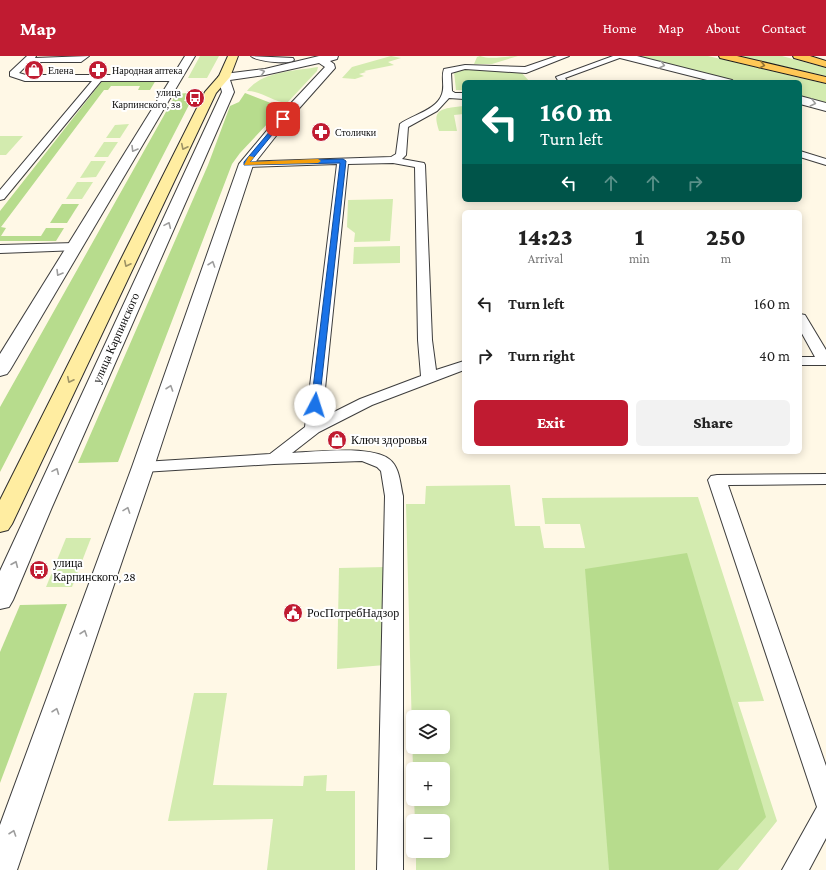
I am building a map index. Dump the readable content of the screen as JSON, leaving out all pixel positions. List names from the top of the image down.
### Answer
{
  "streets": {
    "street": ["улица Карпинского"]
  },
  "places": {
    "shop": ["Елена", "Ключ здоровья"],
    "pharmacy": ["Народная аптека", "Столички"],
    "bus stop": ["улица Карпинского, 38", "улица Карпинского, 28"],
    "public building": ["РосПотребНадзор"]
  },
  "page": {
    "header": "Map",
    "nav": [
      "Home",
      "Map",
      "About",
      "Contact"
    ],
    "turn": ["160 m", "Turn left"],
    "eta": [
      "14:23",
      "Arrival",
      "1",
      "min",
      "250",
      "m"
    ],
    "list": [
      {
        "name": "Turn left",
        "value": "160 m"
      },
      {
        "name": "Turn right",
        "value": "40 m"
      }
    ],
    "buttons": ["Exit", "Share"],
    "map_buttons": ["+", "−"]
  }
}
